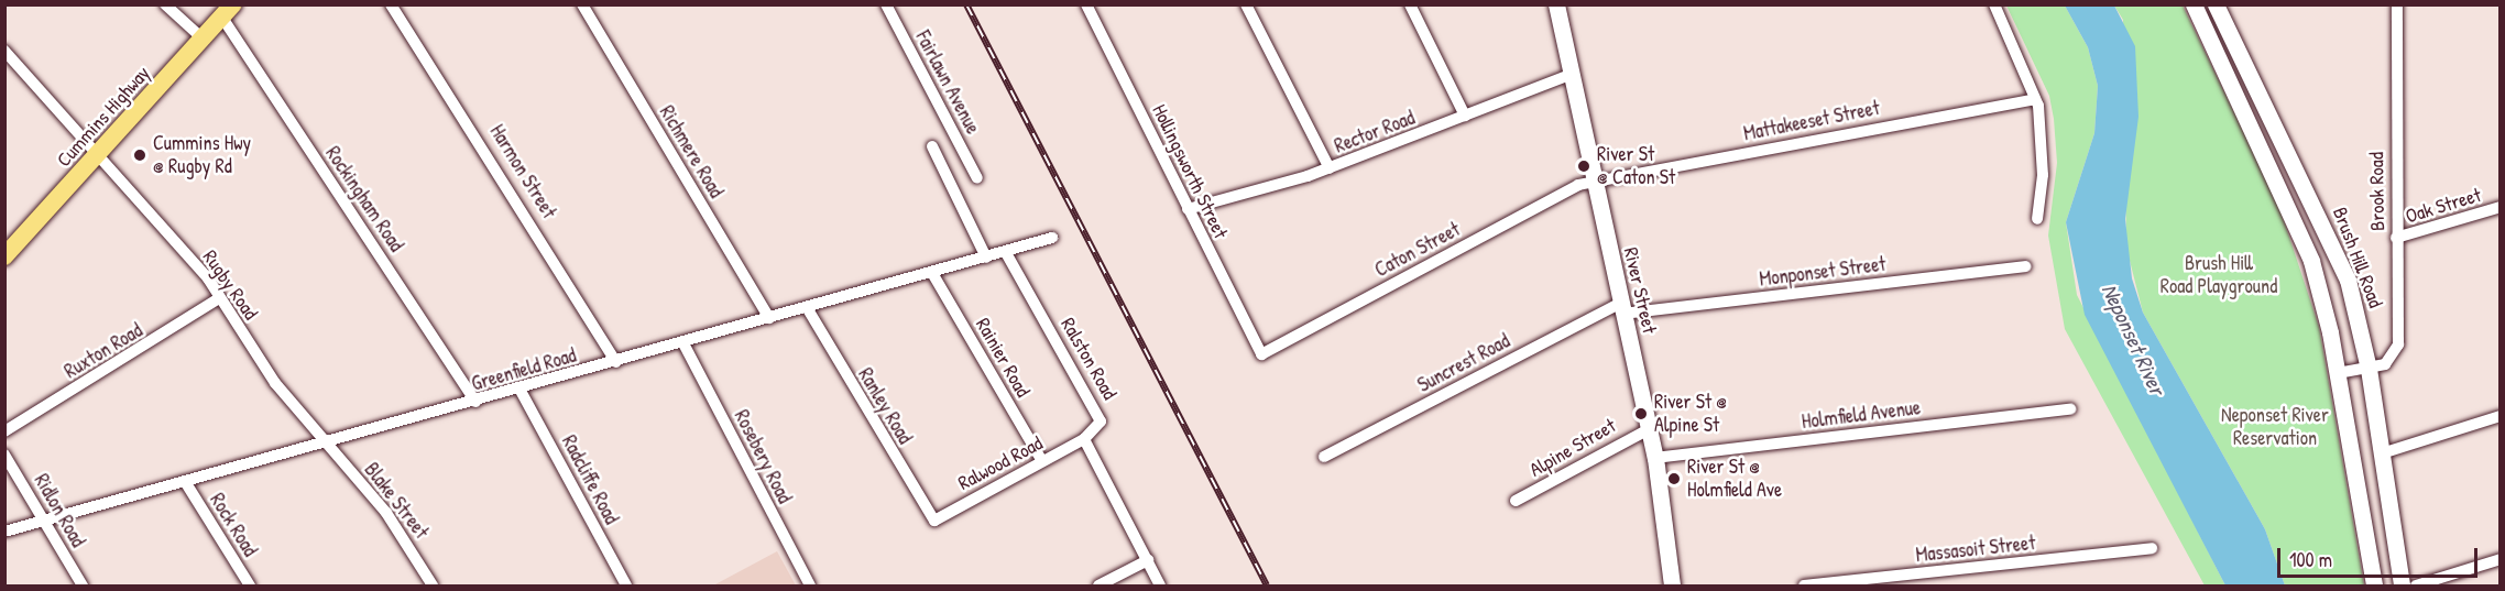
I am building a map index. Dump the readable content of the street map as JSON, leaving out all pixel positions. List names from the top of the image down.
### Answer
{
  "streets": {
    "main road": ["Cummins Highway", "Brush Hill Road", "River Street"],
    "street": [
      "Fairlawn Avenue",
      "Mattakeeset Street",
      "Rector Road",
      "Richmere Road",
      "Harmon Street",
      "Hollingsworth Street",
      "Brook Road",
      "Rockingham Road",
      "Oak Street",
      "Caton Street",
      "Monponset Street",
      "Rugby Road",
      "Ruxton Road",
      "Rainier Road",
      "Ralston Road",
      "Suncrest Road",
      "Greenfield Road",
      "Ranley Road",
      "Holmfield Avenue",
      "Alpine Street",
      "Rosebery Road",
      "Ralwood Road",
      "Radcliffe Road",
      "Blake Street",
      "Ridlon Road",
      "Rock Road",
      "Massasoit Street"
    ]
  },
  "crossings": [
    ["Cummins Highway", "Rockingham Road"],
    ["Cummins Highway", "Rugby Road"],
    ["Mattakeeset Street", "Caton Street"],
    ["Mattakeeset Street", "River Street"],
    ["Rector Road", "Hollingsworth Street"],
    ["Rector Road", "River Street"],
    ["Richmere Road", "Greenfield Road"],
    ["Harmon Street", "Greenfield Road"],
    ["Hollingsworth Street", "Caton Street"],
    ["Brook Road", "Oak Street"],
    ["Brook Road", "Brush Hill Road"],
    ["Rockingham Road", "Greenfield Road"],
    ["Caton Street", "River Street"],
    ["Monponset Street", "River Street"],
    ["Monponset Street", "Suncrest Road"],
    ["Rugby Road", "Ruxton Road"],
    ["Rugby Road", "Greenfield Road"],
    ["Rugby Road", "Blake Street"],
    ["River Street", "Suncrest Road"],
    ["River Street", "Holmfield Avenue"],
    ["River Street", "Alpine Street"],
    ["Rainier Road", "Greenfield Road"],
    ["Rainier Road", "Ralwood Road"],
    ["Ralston Road", "Greenfield Road"],
    ["Ralston Road", "Ralwood Road"],
    ["Greenfield Road", "Ranley Road"],
    ["Greenfield Road", "Rosebery Road"],
    ["Greenfield Road", "Radcliffe Road"],
    ["Greenfield Road", "Blake Street"],
    ["Greenfield Road", "Ridlon Road"],
    ["Greenfield Road", "Rock Road"],
    ["Ranley Road", "Ralwood Road"]
  ],
  "water": ["Neponset River"],
  "parks": ["Brush Hill Road Playground", "Neponset River Reservation"],
  "places": [
    "Cummins Hwy @ Rugby Rd",
    "River St @ Caton St",
    "River St @ Alpine St",
    "River St @ Holmfield Ave"
  ],
  "scale_bar": "100 m"
}
